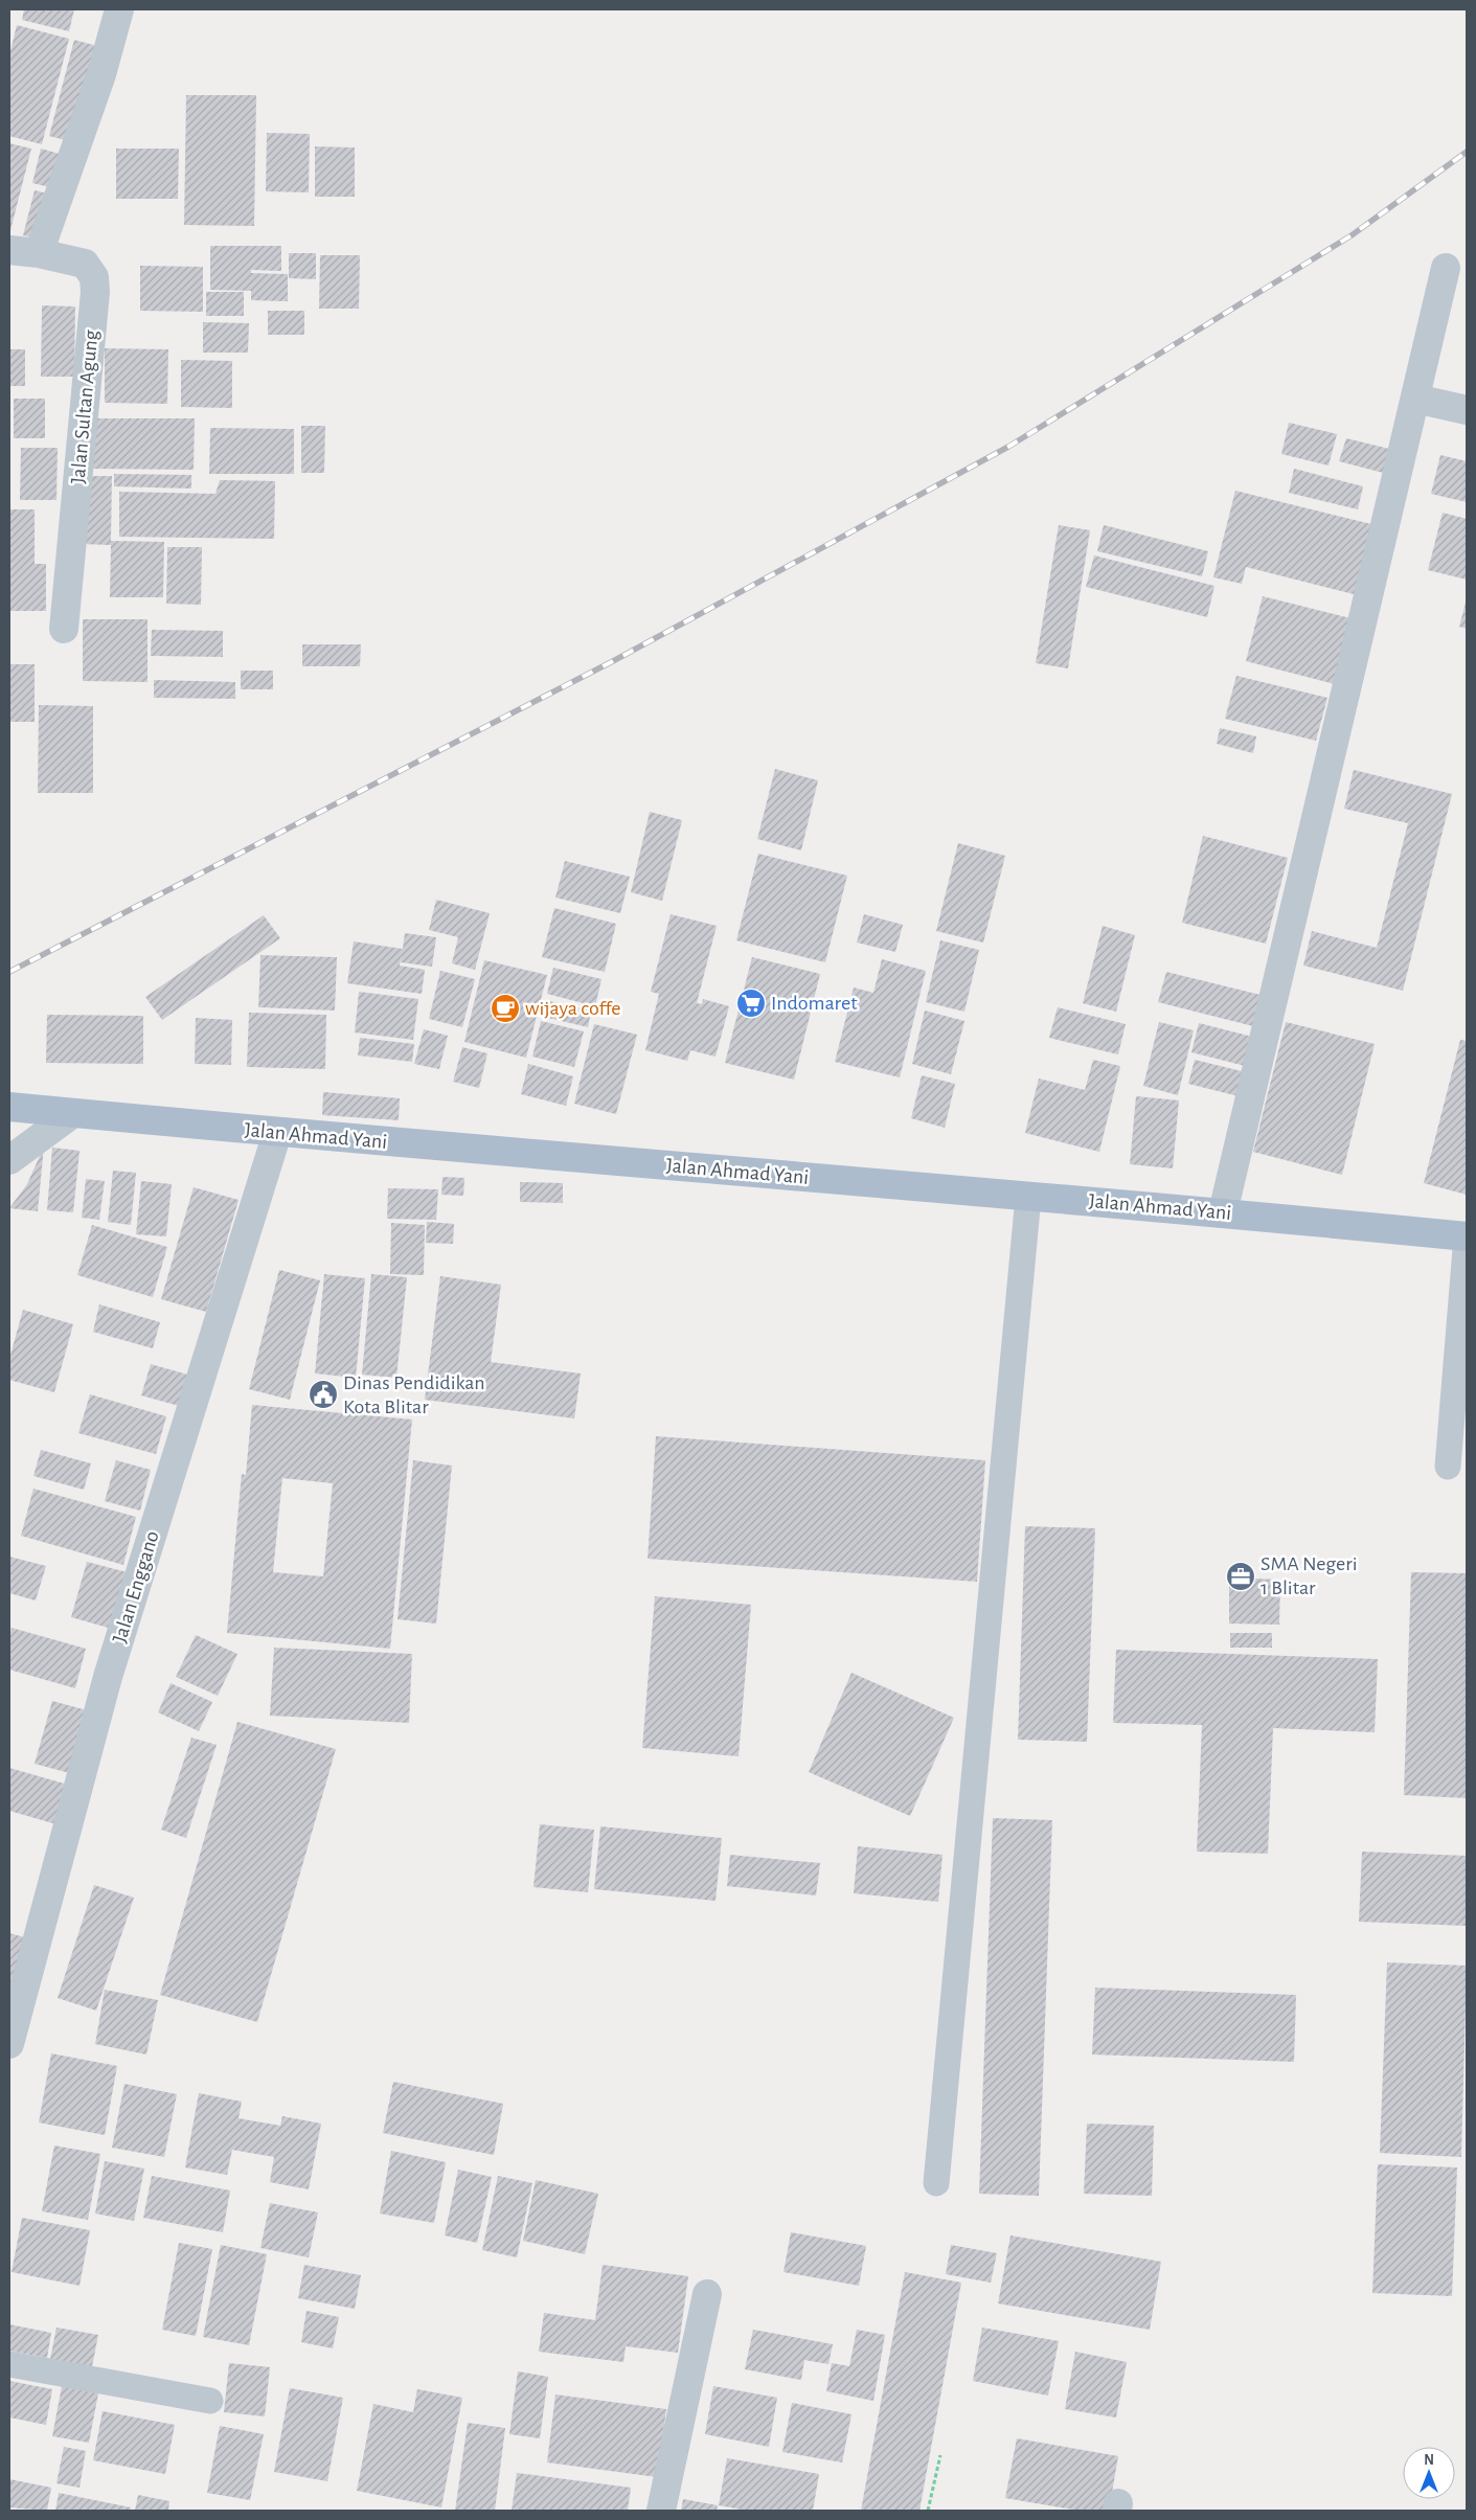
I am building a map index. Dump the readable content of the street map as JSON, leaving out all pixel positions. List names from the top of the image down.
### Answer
{
  "streets": {
    "main road": ["Jalan Ahmad Yani"],
    "street": ["Jalan Sultan Agung", "Jalan Enggano"]
  },
  "crossings": [
    ["Jalan Ahmad Yani", "Jalan Enggano"]
  ],
  "places": {
    "supermarket": ["Indomaret"],
    "cafe": ["wijaya coffe"],
    "public building": ["Dinas Pendidikan Kota Blitar"],
    "office": ["SMA Negeri 1 Blitar"]
  },
  "north": "top"
}
